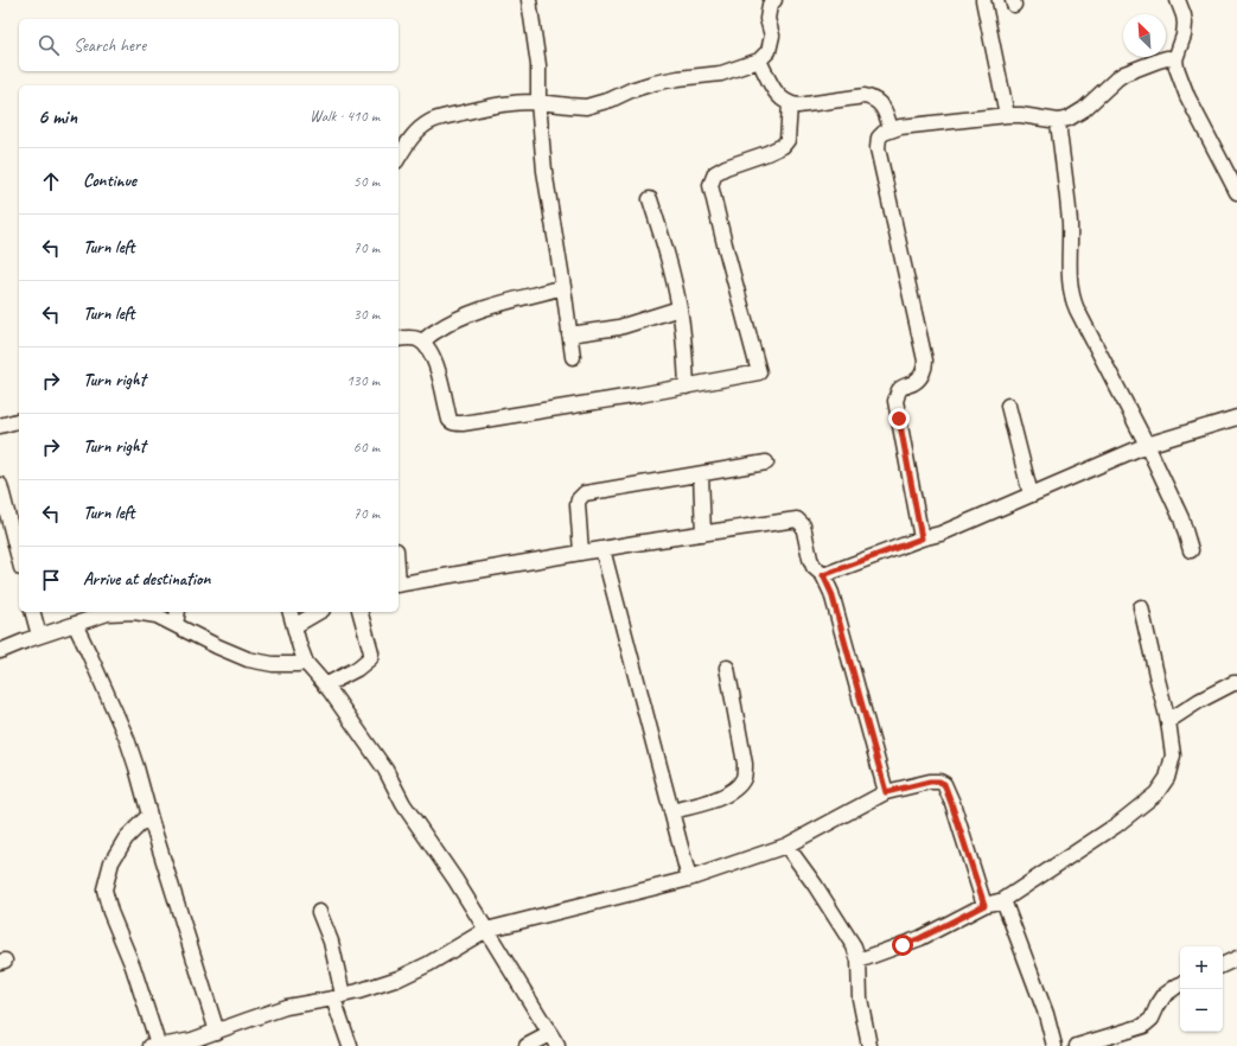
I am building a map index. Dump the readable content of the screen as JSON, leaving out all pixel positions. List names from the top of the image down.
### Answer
{
  "north": "top left",
  "page": {
    "search": "Search here",
    "heading": ["6 min", "Walk · 410 m"],
    "list": [
      ["Continue", "50 m"],
      ["Turn left", "70 m"],
      ["Turn left", "30 m"],
      ["Turn right", "130 m"],
      ["Turn right", "60 m"],
      ["Turn left", "70 m"],
      "Arrive at destination"
    ],
    "map_buttons": ["+", "−"]
  }
}
